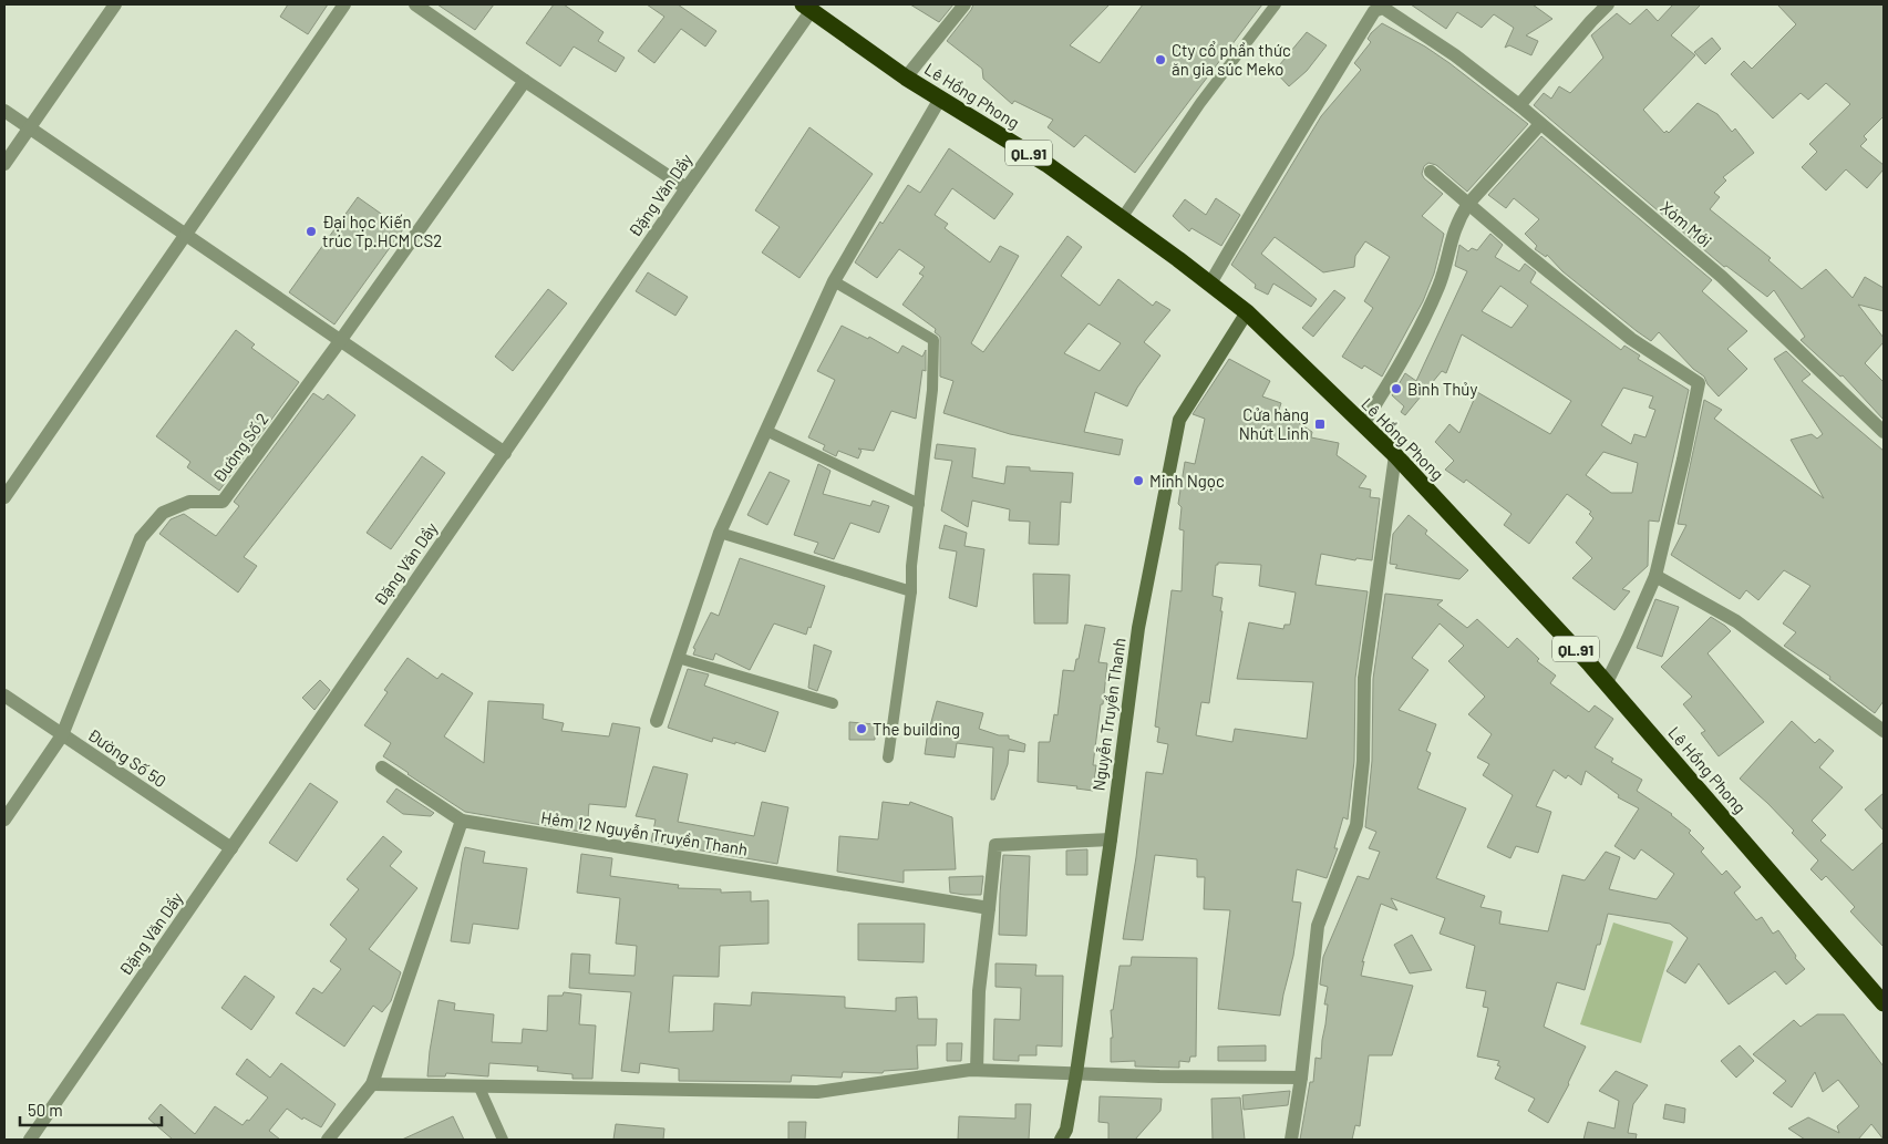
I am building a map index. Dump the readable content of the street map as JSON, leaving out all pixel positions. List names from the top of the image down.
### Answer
{
  "streets": {
    "highway": ["Lê Hồng Phong", "QL.91"],
    "street": [
      "Đặng Văn Dầy",
      "Xóm Mới",
      "Đường Số 2",
      "Nguyễn Truyền Thanh",
      "Đường Số 50",
      "Hẻm 12 Nguyễn Truyền Thanh"
    ]
  },
  "crossings": [
    ["Lê Hồng Phong", "Đặng Văn Dầy"],
    ["Lê Hồng Phong", "Xóm Mới"],
    ["Lê Hồng Phong", "Nguyễn Truyền Thanh"],
    ["Đặng Văn Dầy", "Đường Số 50"],
    ["Đường Số 2", "Đường Số 50"]
  ],
  "places": {
    "other": [
      "Cty cổ phần thức ăn gia súc Meko",
      "Đại học Kiến trúc Tp.HCM CS2",
      "Bình Thủy",
      "Minh Ngọc",
      "The building"
    ],
    "transit": ["Cửa hàng Nhứt Linh"]
  },
  "scale_bar": "50 m"
}
